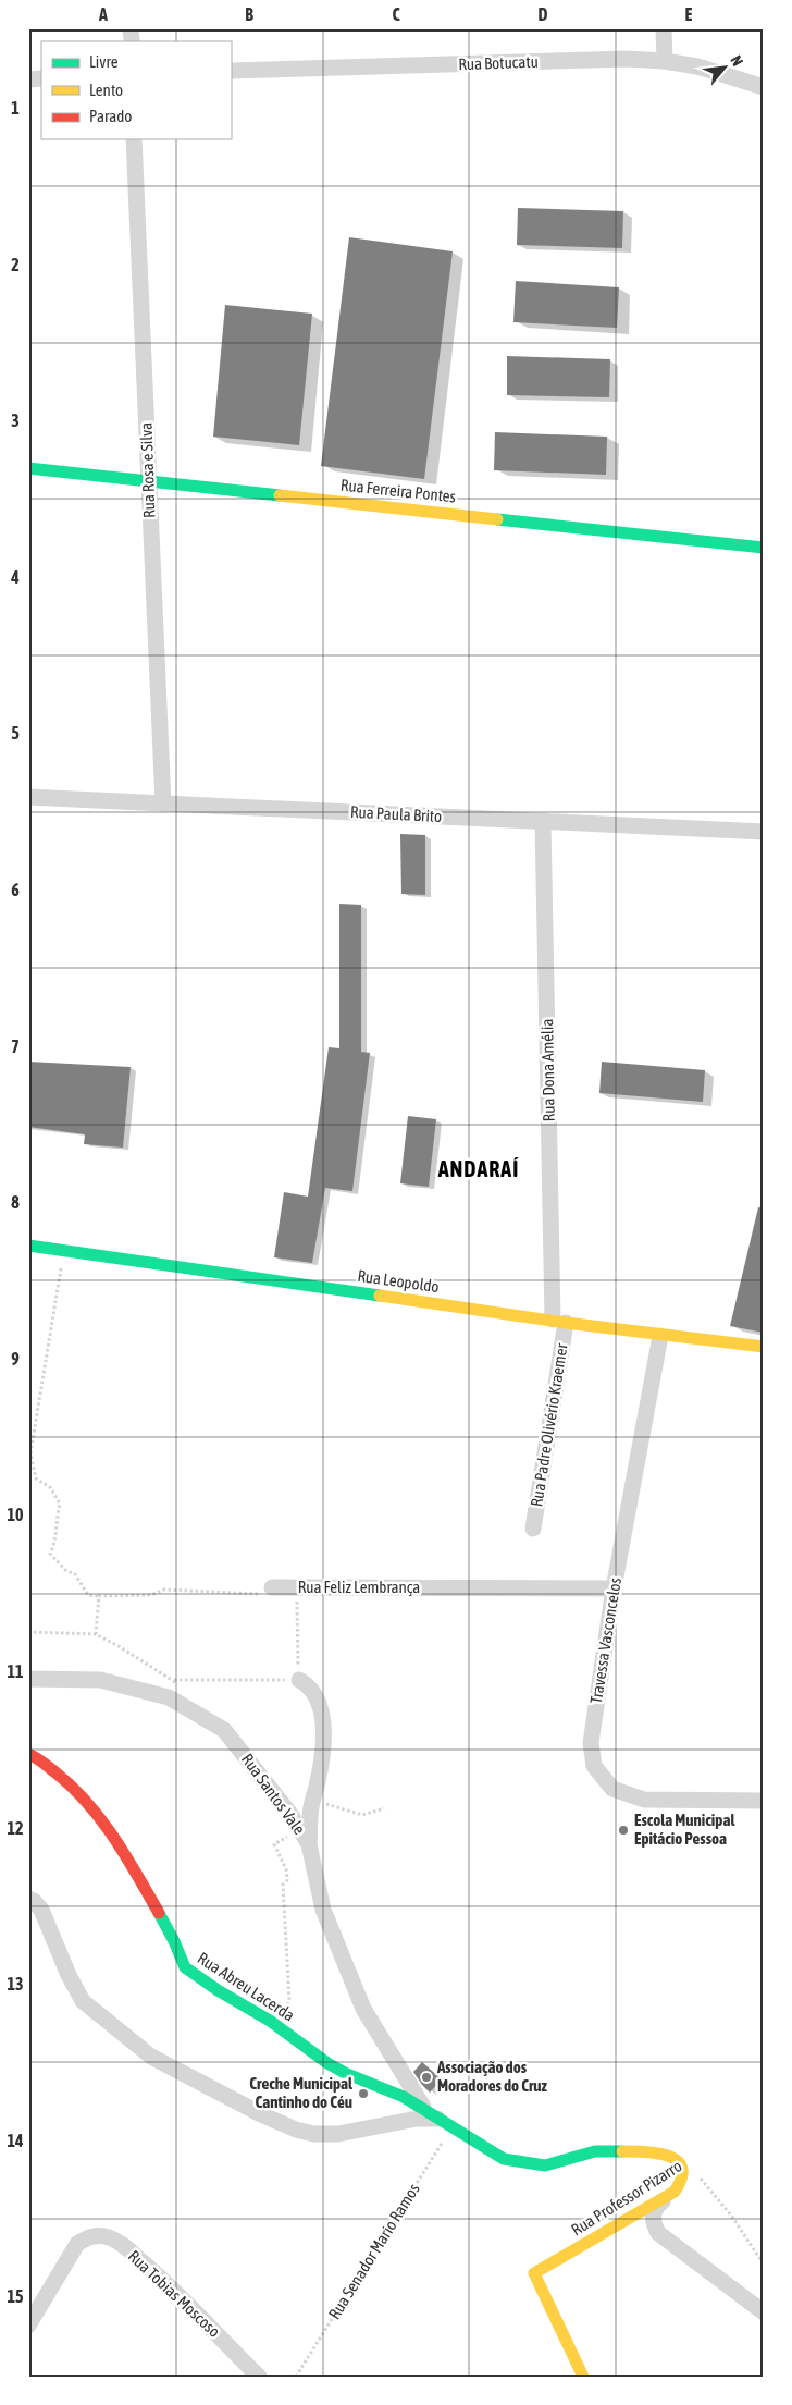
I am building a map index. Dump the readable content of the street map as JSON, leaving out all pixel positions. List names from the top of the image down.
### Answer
{
  "streets": {
    "street": [
      "Rua Botucatu",
      "Rua Rosa e Silva",
      "Rua Ferreira Pontes",
      "Rua Paula Brito",
      "Rua Dona Amélia",
      "Rua Leopoldo",
      "Rua Padre Olivério Kraemer",
      "Rua Feliz Lembrança",
      "Travessa Vasconcelos",
      "Rua Santos Vale",
      "Rua Abreu Lacerda",
      "Rua Professor Pizarro",
      "Rua Tobias Moscoso"
    ],
    "path": ["Rua Senador Mario Ramos"]
  },
  "crossings": [
    ["Rua Rosa e Silva", "Rua Ferreira Pontes"],
    ["Rua Rosa e Silva", "Rua Paula Brito"],
    ["Rua Paula Brito", "Rua Dona Amélia"],
    ["Rua Dona Amélia", "Rua Leopoldo"],
    ["Rua Dona Amélia", "Rua Padre Olivério Kraemer"],
    ["Rua Leopoldo", "Rua Padre Olivério Kraemer"],
    ["Rua Leopoldo", "Travessa Vasconcelos"],
    ["Rua Feliz Lembrança", "Travessa Vasconcelos"],
    ["Rua Santos Vale", "Rua Abreu Lacerda"],
    ["Rua Abreu Lacerda", "Rua Professor Pizarro"],
    ["Rua Abreu Lacerda", "Rua Senador Mario Ramos"]
  ],
  "districts": ["ANDARAÍ"],
  "places": ["Escola Municipal Epitácio Pessoa", "Associação dos Moradores do Cruz", "Creche Municipal Cantinho do Céu"],
  "legend": ["Livre", "Lento", "Parado"],
  "north": "top right",
  "grid": {
    "columns": [
      "A",
      "B",
      "C",
      "D",
      "E"
    ],
    "rows": [
      "1",
      "2",
      "3",
      "4",
      "5",
      "6",
      "7",
      "8",
      "9",
      "10",
      "11",
      "12",
      "13",
      "14",
      "15"
    ]
  }
}
